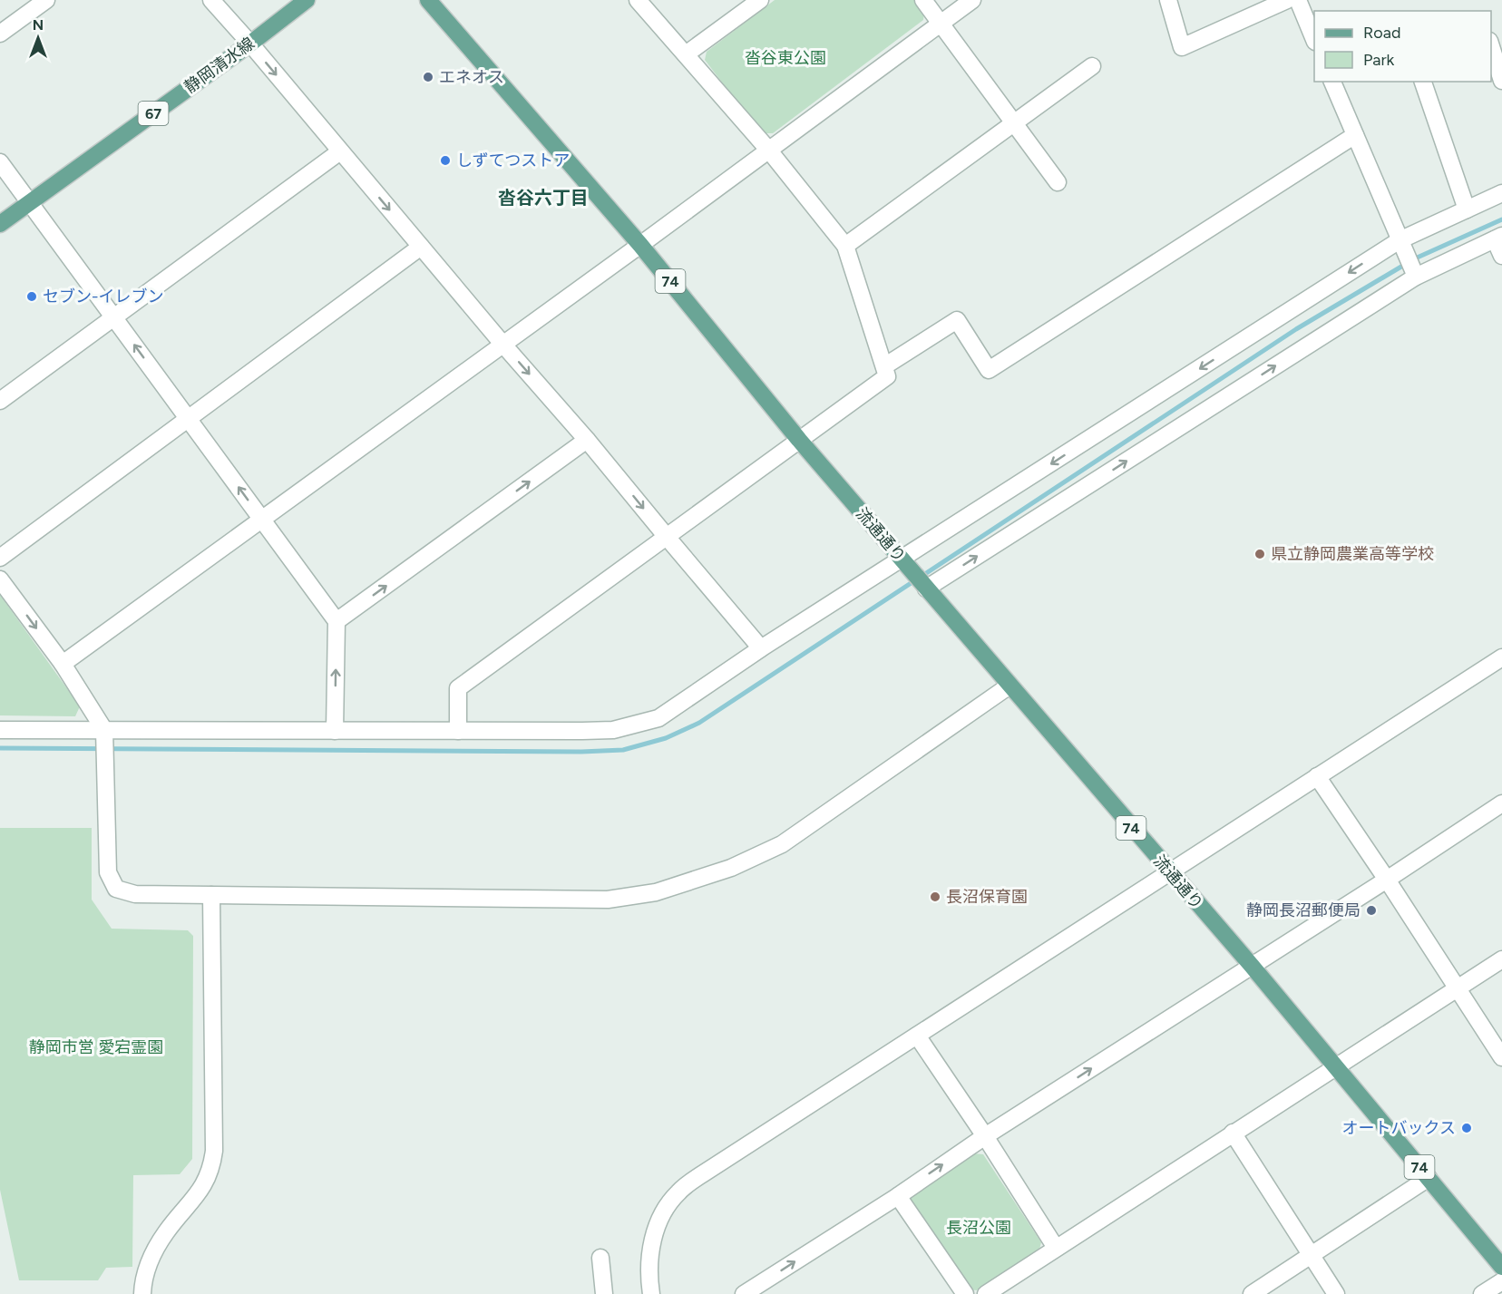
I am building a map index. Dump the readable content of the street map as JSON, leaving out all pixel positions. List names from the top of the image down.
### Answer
{
  "streets": {
    "main road": [
      "静岡清水線",
      "67",
      "74",
      "流通通り"
    ]
  },
  "crossings": [
    ["74", "流通通り"]
  ],
  "districts": ["沓谷六丁目"],
  "parks": ["沓谷東公園", "静岡市営 愛宕霊園", "長沼公園"],
  "places": [
    "エネオス",
    "しずてつストア",
    "セブン-イレブン",
    "県立静岡農業高等学校",
    "長沼保育園",
    "静岡長沼郵便局",
    "オートバックス"
  ],
  "legend": ["Road", "Park"],
  "north": "top"
}
